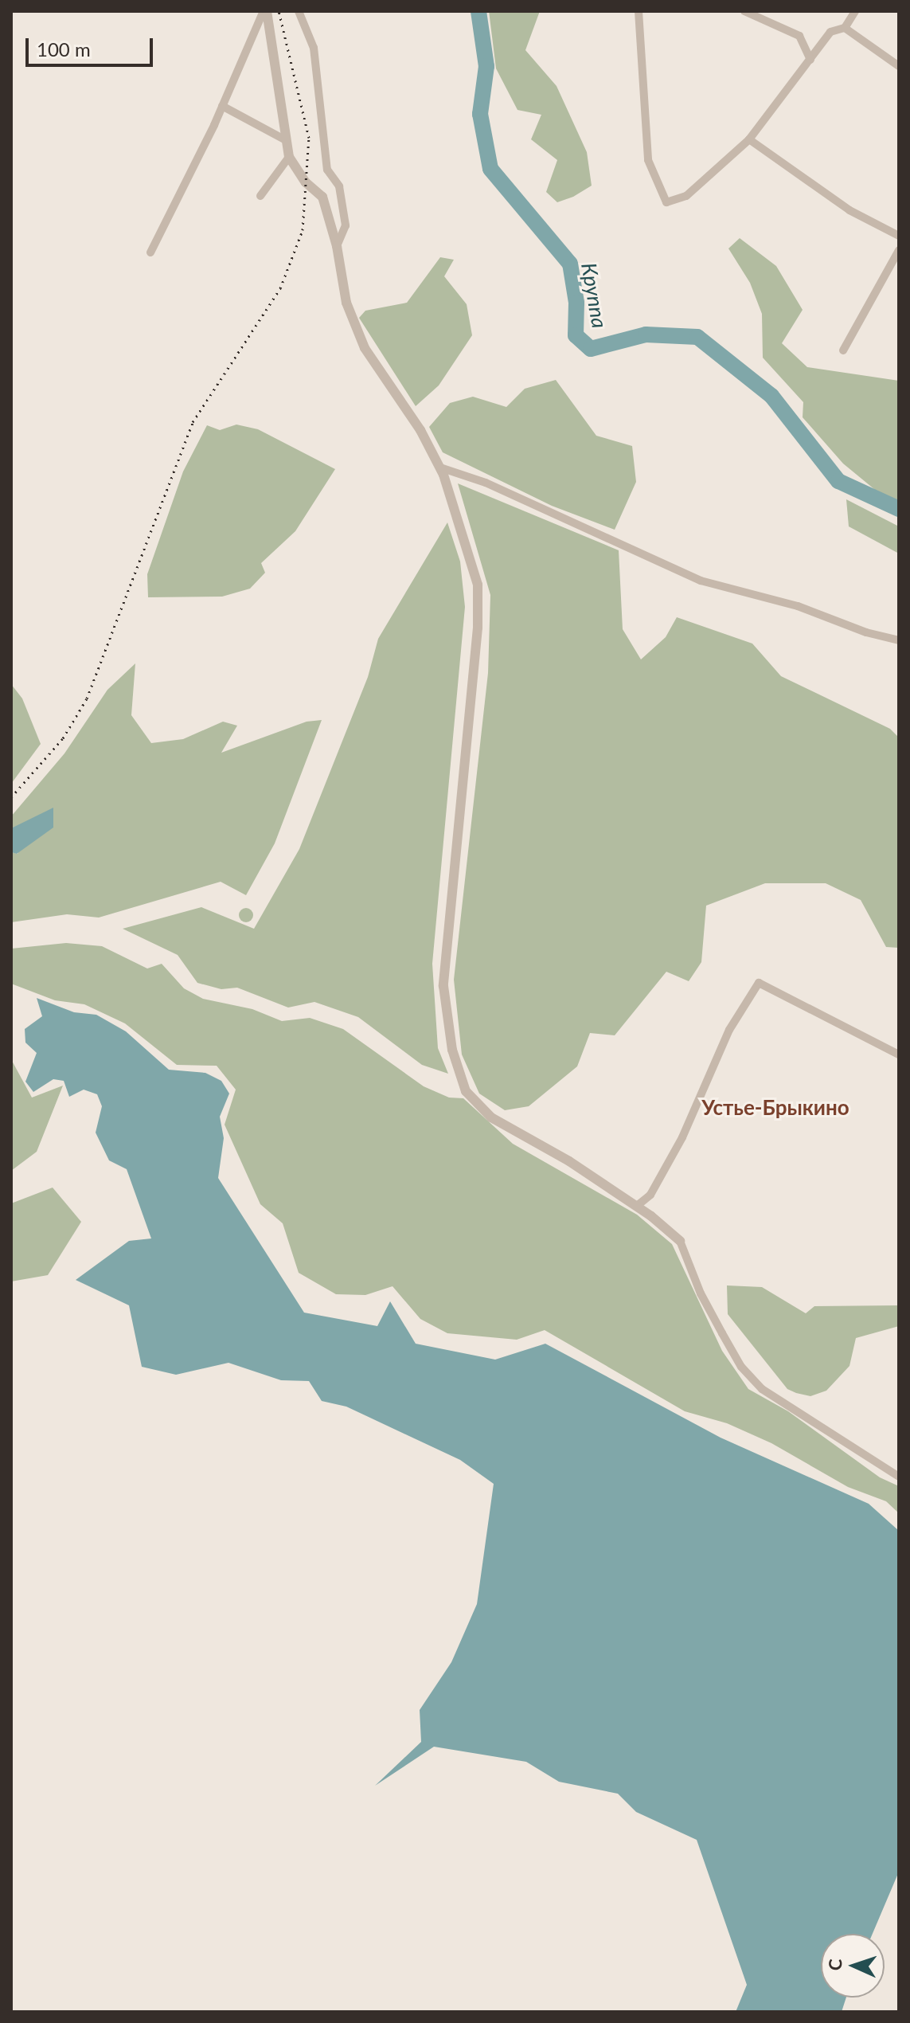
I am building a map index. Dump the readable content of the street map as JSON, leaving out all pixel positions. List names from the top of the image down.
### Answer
{
  "districts": ["Устье-Брыкино"],
  "water": ["Круппа"],
  "scale_bar": "100 m",
  "north": "left"
}
